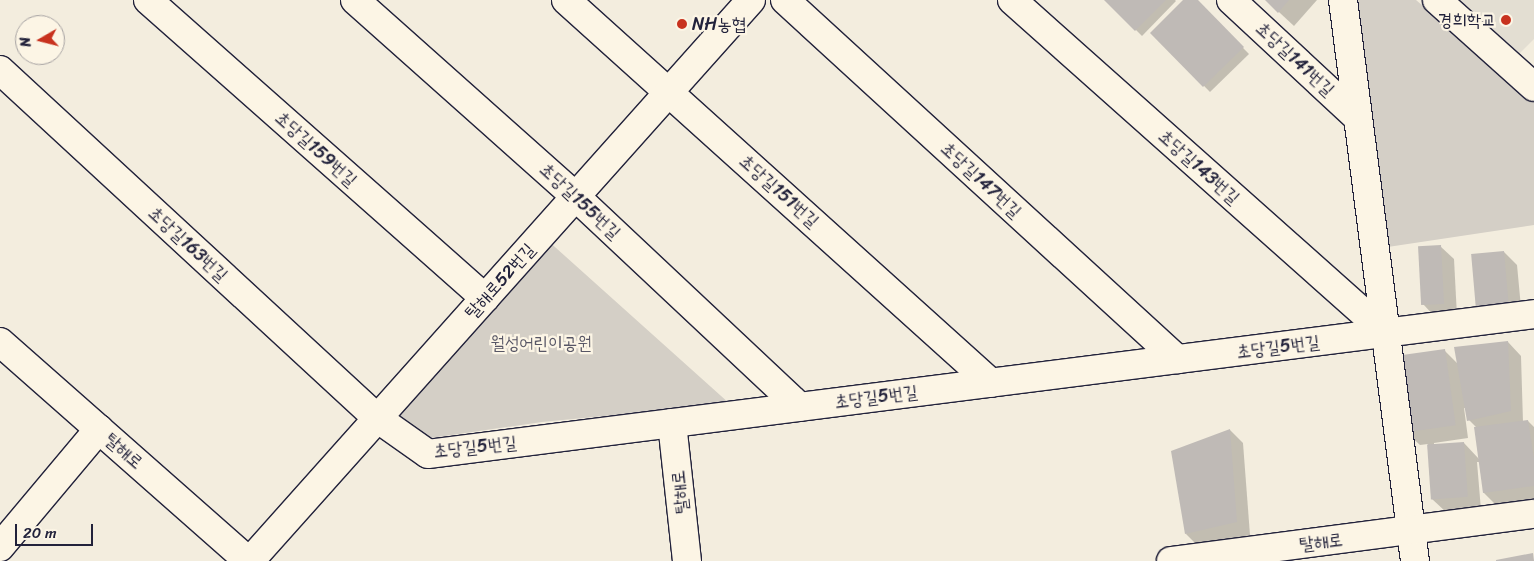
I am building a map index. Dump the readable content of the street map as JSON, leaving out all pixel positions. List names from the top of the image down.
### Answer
{
  "streets": {
    "street": [
      "초당길141번길",
      "초당길159번길",
      "초당길143번길",
      "초당길147번길",
      "초당길151번길",
      "초당길155번길",
      "초당길163번길",
      "탈해로52번길",
      "초당길5번길",
      "탈해로"
    ]
  },
  "crossings": [
    ["초당길159번길", "탈해로52번길"],
    ["초당길143번길", "초당길5번길"],
    ["초당길147번길", "초당길5번길"],
    ["초당길151번길", "탈해로52번길"],
    ["초당길151번길", "초당길5번길"],
    ["초당길155번길", "탈해로52번길"],
    ["초당길155번길", "초당길5번길"],
    ["초당길163번길", "탈해로52번길"],
    ["초당길163번길", "초당길5번길"],
    ["탈해로52번길", "초당길5번길"],
    ["탈해로52번길", "탈해로"],
    ["초당길5번길", "탈해로"]
  ],
  "parks": ["월성어린이공원"],
  "places": ["경희학교", "NH농협"],
  "scale_bar": "20 m",
  "north": "left"
}
